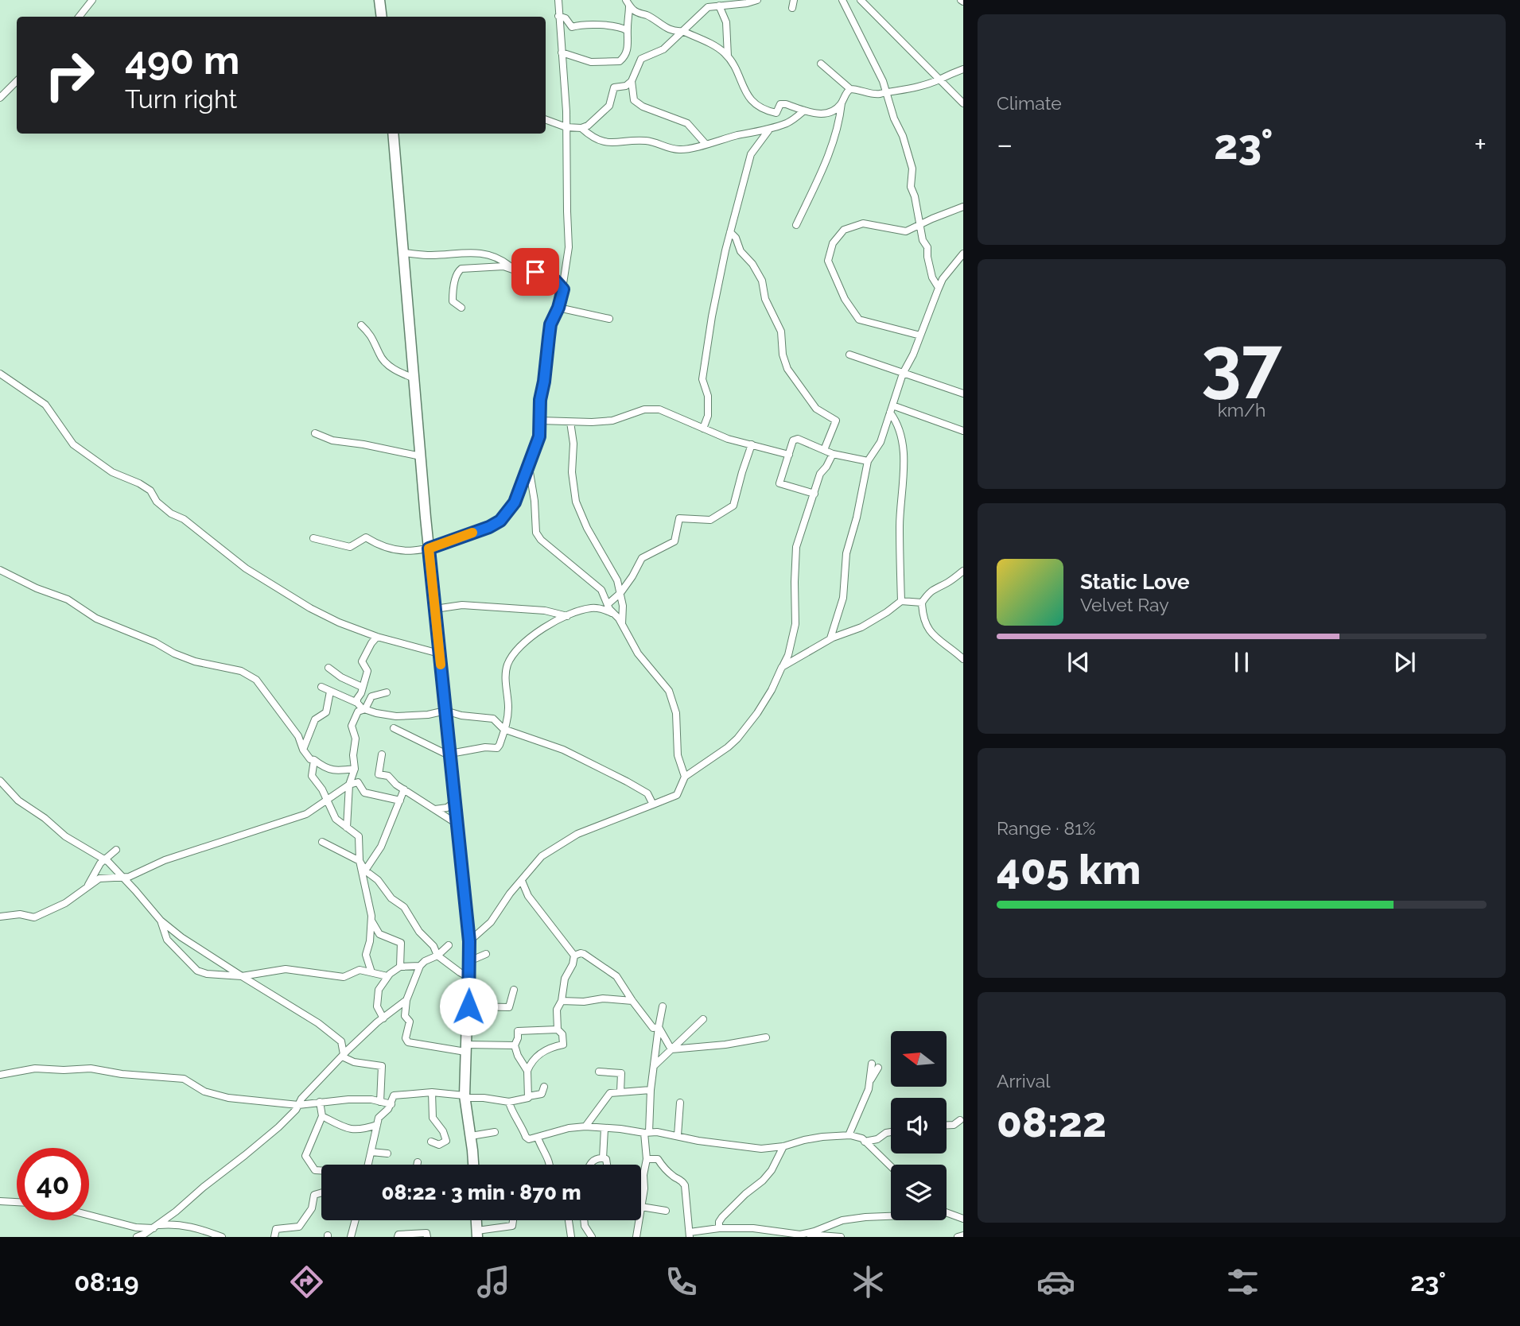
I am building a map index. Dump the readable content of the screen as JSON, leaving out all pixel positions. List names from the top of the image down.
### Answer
{
  "north": "left",
  "page": {
    "tile": [
      "Climate",
      ["37", "km/h"],
      ["Range · 81%", "405 km"],
      ["Arrival", "08:22"]
    ],
    "turn": ["490 m", "Turn right"],
    "heat": ["−", "23°", "+"],
    "song": ["Static Love", "Velvet Ray"],
    "limit": "40",
    "trip": "08:22 · 3 min · 870 m",
    "tabs": ["08:19", "23°"]
  }
}
